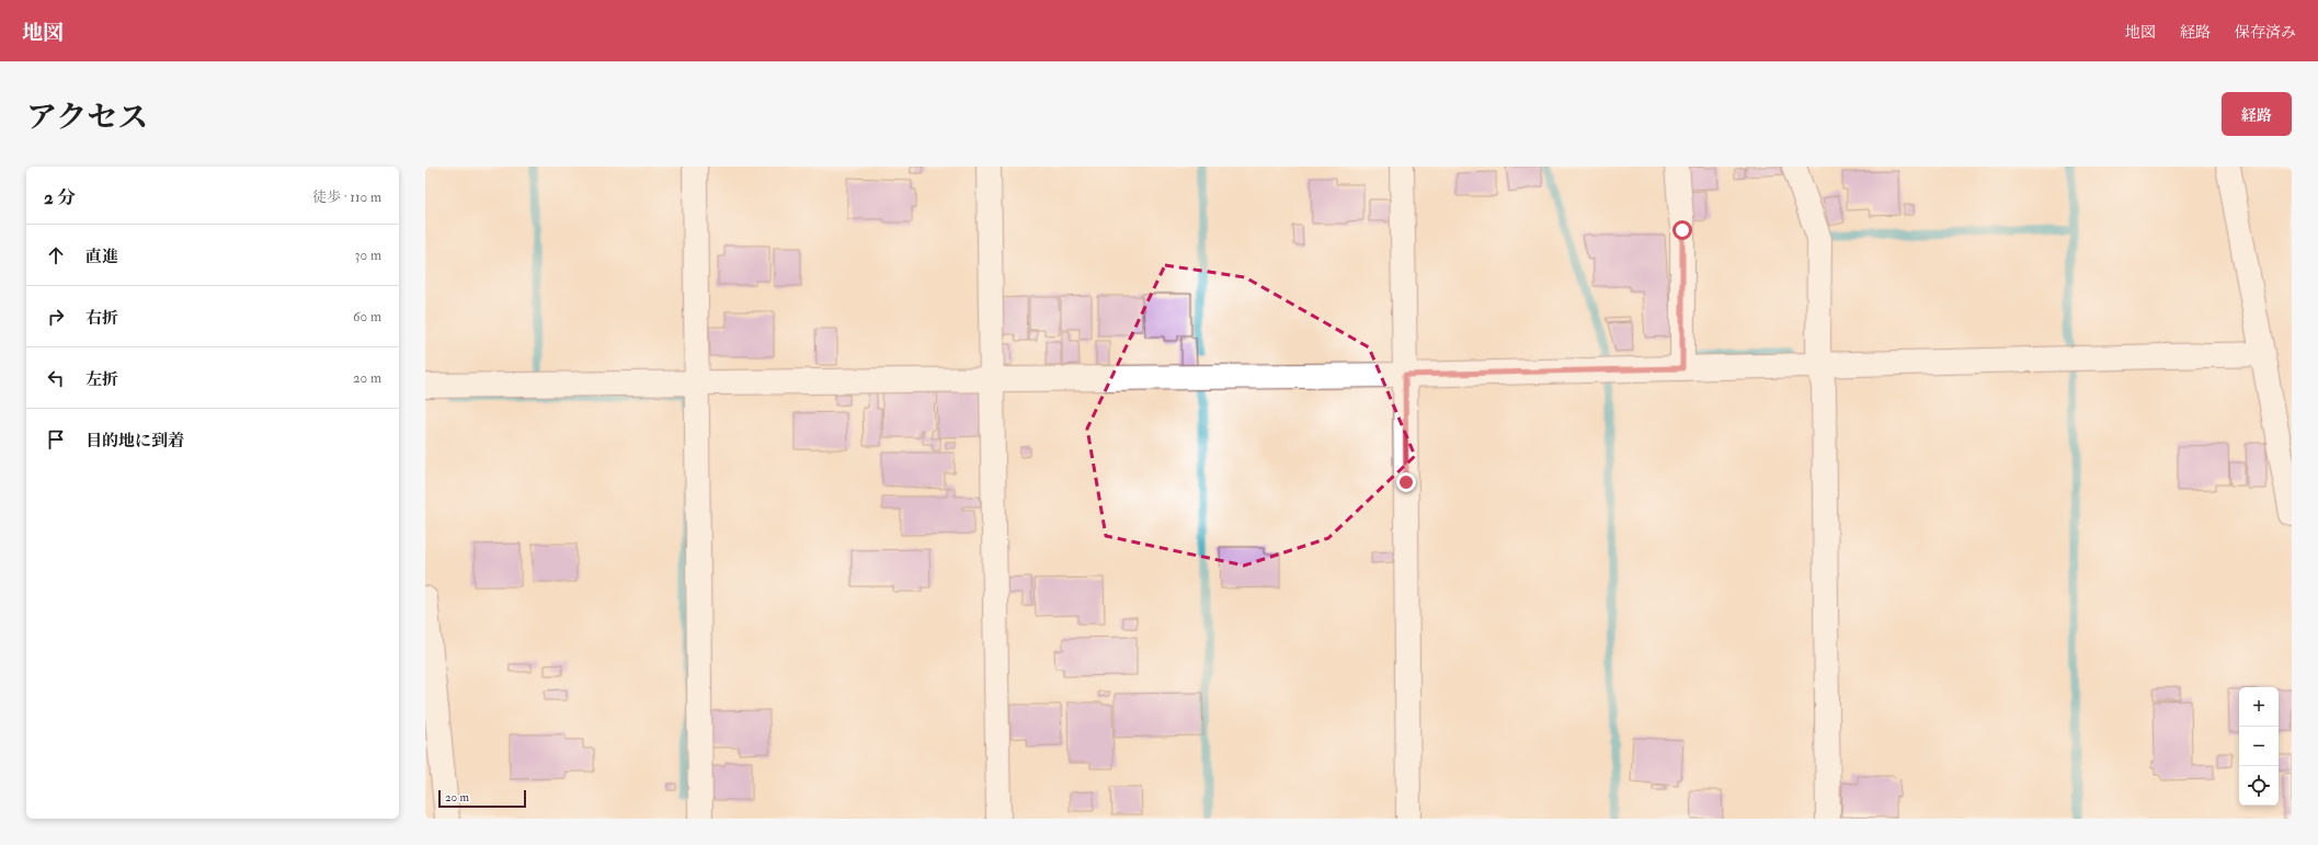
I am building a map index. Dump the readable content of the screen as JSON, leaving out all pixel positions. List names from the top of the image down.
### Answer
{
  "scale_bar": "20 m",
  "page": {
    "header": "地図",
    "nav": ["地図", "経路", "保存済み"],
    "title": "アクセス",
    "buttons": "経路",
    "heading": ["2 分", "徒歩 · 110 m"],
    "list": [
      ["直進", "30 m"],
      ["右折", "60 m"],
      ["左折", "20 m"],
      "目的地に到着"
    ],
    "map_buttons": ["+", "−"],
    "scale": "20 m"
  }
}
